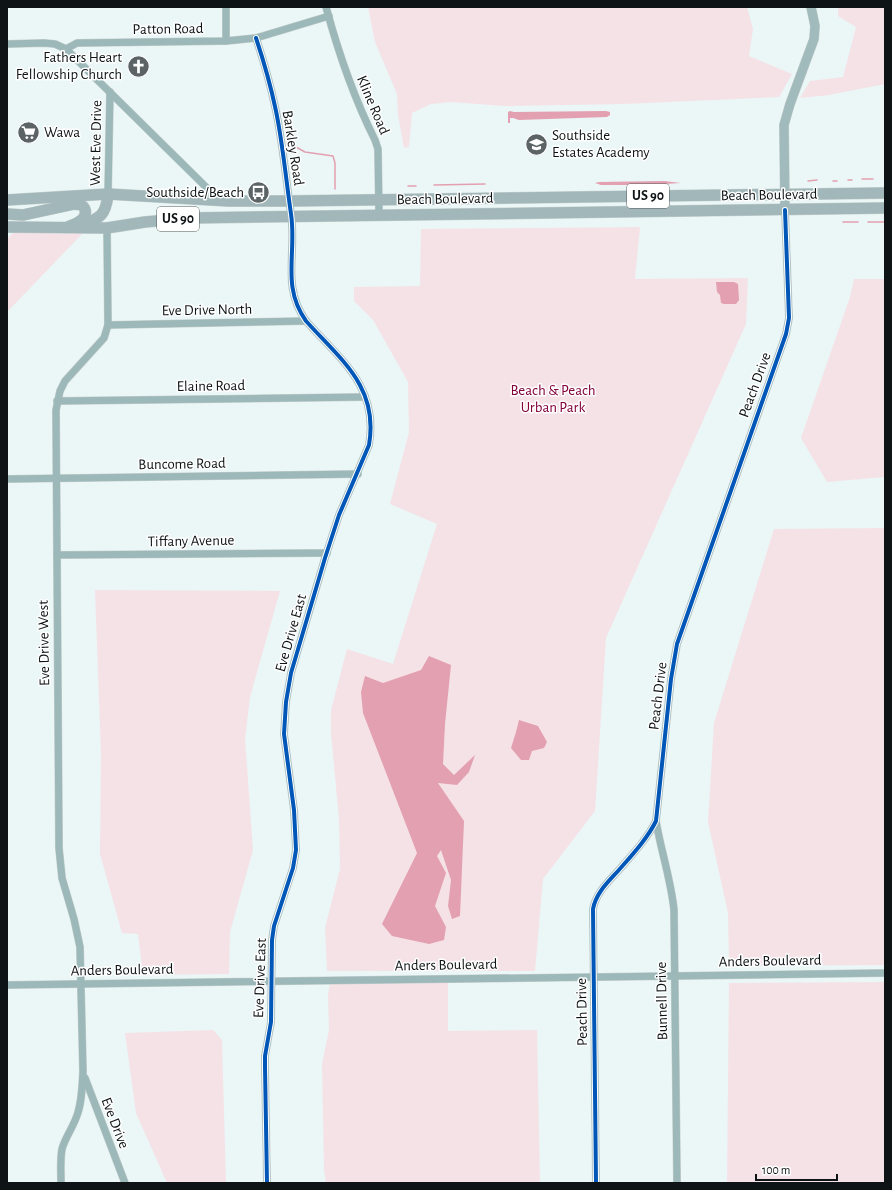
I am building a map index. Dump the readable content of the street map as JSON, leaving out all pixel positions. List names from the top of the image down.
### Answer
{
  "streets": {
    "highway": ["Beach Boulevard", "US 90"],
    "main road": ["Peach Drive"],
    "street": [
      "Patton Road",
      "Kline Road",
      "West Eve Drive",
      "Barkley Road",
      "Eve Drive North",
      "Elaine Road",
      "Buncome Road",
      "Tiffany Avenue",
      "Eve Drive East",
      "Eve Drive West",
      "Anders Boulevard",
      "Bunnell Drive",
      "Eve Drive"
    ]
  },
  "crossings": [
    ["Patton Road", "Kline Road"],
    ["Patton Road", "Barkley Road"],
    ["Kline Road", "Beach Boulevard"],
    ["Kline Road", "US 90"],
    ["West Eve Drive", "US 90"],
    ["Barkley Road", "Beach Boulevard"],
    ["Barkley Road", "US 90"],
    ["Barkley Road", "Eve Drive East"],
    ["Beach Boulevard", "Peach Drive"],
    ["Beach Boulevard", "Eve Drive East"],
    ["Beach Boulevard", "Eve Drive West"],
    ["US 90", "Peach Drive"],
    ["Eve Drive North", "Eve Drive East"],
    ["Eve Drive North", "Eve Drive West"],
    ["Peach Drive", "Anders Boulevard"],
    ["Peach Drive", "Bunnell Drive"],
    ["Elaine Road", "Eve Drive East"],
    ["Elaine Road", "Eve Drive West"],
    ["Buncome Road", "Eve Drive East"],
    ["Buncome Road", "Eve Drive West"],
    ["Tiffany Avenue", "Eve Drive East"],
    ["Tiffany Avenue", "Eve Drive West"],
    ["Eve Drive East", "Anders Boulevard"],
    ["Eve Drive West", "Anders Boulevard"],
    ["Eve Drive West", "Eve Drive"],
    ["Anders Boulevard", "Bunnell Drive"]
  ],
  "parks": ["Beach & Peach Urban Park"],
  "places": {
    "church": ["Fathers Heart Fellowship Church"],
    "supermarket": ["Wawa"],
    "school or university": ["Southside Estates Academy"],
    "bus stop": ["Southside/Beach"]
  },
  "scale_bar": "100 m"
}
